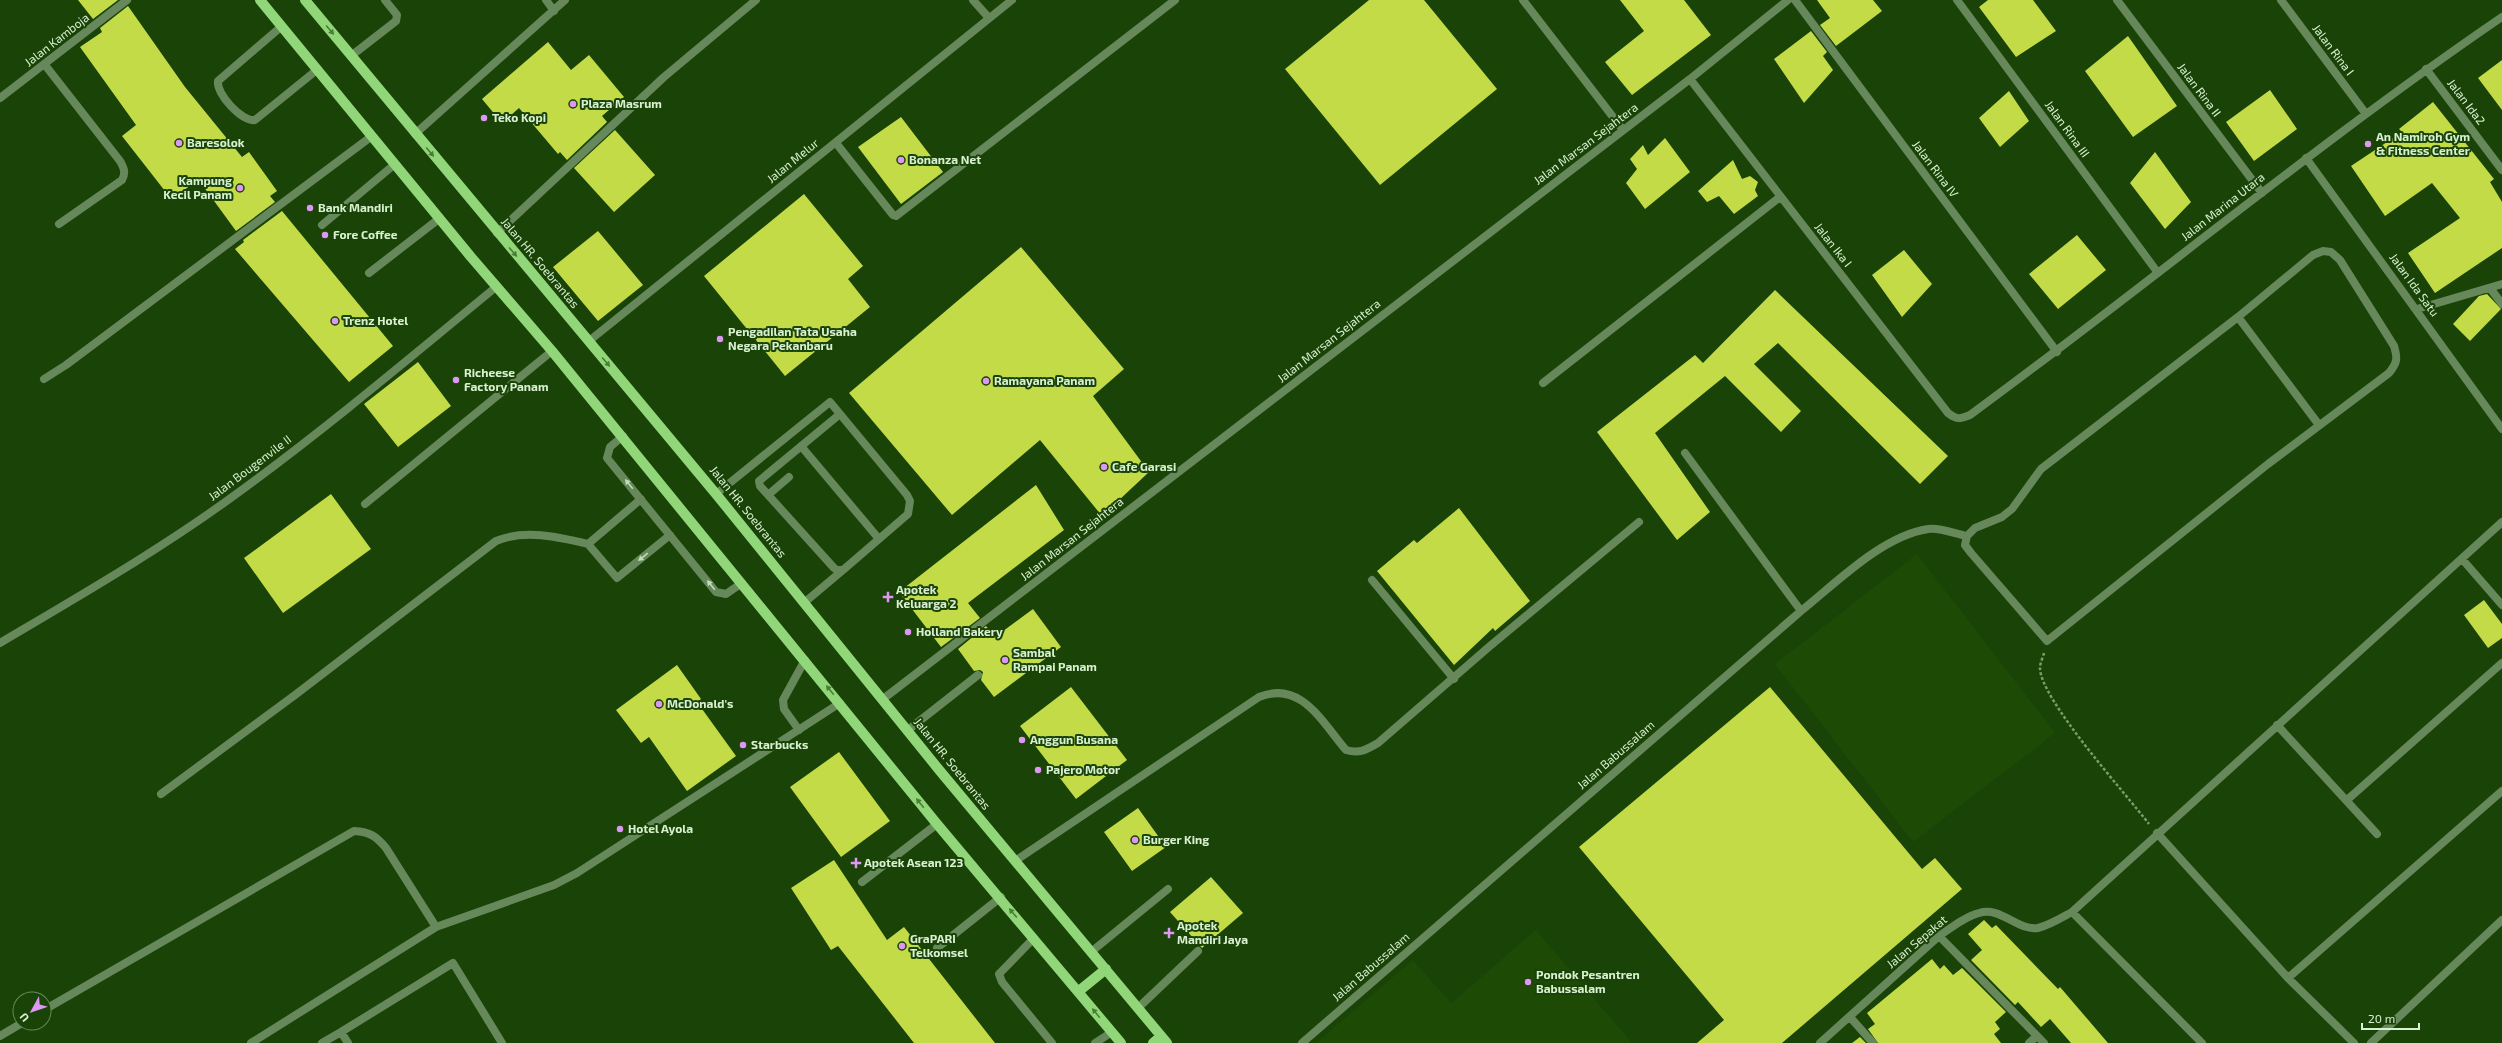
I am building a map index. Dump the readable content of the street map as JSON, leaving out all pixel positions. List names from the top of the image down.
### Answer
{
  "streets": {
    "main road": ["Jalan HR. Soebrantas"],
    "street": [
      "Jalan Kamboja",
      "Jalan Rina I",
      "Jalan Rina II",
      "Jalan Ida2",
      "Jalan Rina III",
      "Jalan Marsan Sejahtera",
      "Jalan Melur",
      "Jalan Rina IV",
      "Jalan Marina Utara",
      "Jalan Ika I",
      "Jalan Ida Satu",
      "Jalan Bougenvile II",
      "Jalan Babussalam",
      "Jalan Sepakat"
    ]
  },
  "crossings": [
    ["Jalan Rina I", "Jalan Marina Utara"],
    ["Jalan Rina II", "Jalan Marina Utara"],
    ["Jalan Ida2", "Jalan Marina Utara"],
    ["Jalan Rina III", "Jalan Marina Utara"],
    ["Jalan Marsan Sejahtera", "Jalan Ika I"],
    ["Jalan Marsan Sejahtera", "Jalan HR. Soebrantas"],
    ["Jalan Melur", "Jalan HR. Soebrantas"],
    ["Jalan Rina IV", "Jalan Marina Utara"],
    ["Jalan Marina Utara", "Jalan Ika I"],
    ["Jalan Marina Utara", "Jalan Ida Satu"]
  ],
  "places": {
    "other": [
      "Plaza Masrum",
      "Teko Kopi",
      "Baresolok",
      "An Namiroh Gym & Fitness Center",
      "Bonanza Net",
      "Kampung Kecil Panam",
      "Bank Mandiri",
      "Fore Coffee",
      "Trenz Hotel",
      "Pengadilan Tata Usaha Negara Pekanbaru",
      "Richeese Factory Panam",
      "Ramayana Panam",
      "Cafe Garasi",
      "Holland Bakery",
      "Sambal Rampai Panam",
      "McDonald's",
      "Anggun Busana",
      "Starbucks",
      "Pajero Motor",
      "Hotel Ayola",
      "Burger King",
      "GraPARI Telkomsel",
      "Pondok Pesantren Babussalam"
    ],
    "health": ["Apotek Keluarga 2", "Apotek Asean 123", "Apotek Mandiri Jaya"]
  },
  "scale_bar": "20 m",
  "north": "bottom left"
}
